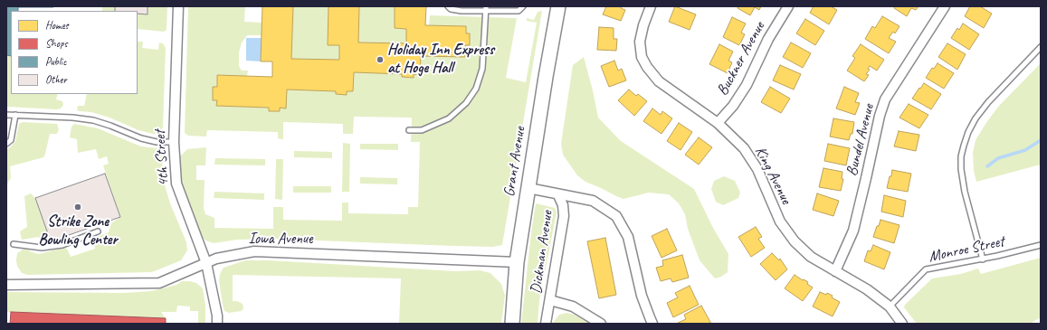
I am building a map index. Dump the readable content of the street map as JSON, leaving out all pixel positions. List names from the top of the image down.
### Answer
{
  "streets": {
    "main road": ["Grant Avenue"],
    "street": [
      "Buckner Avenue",
      "Bundel Avenue",
      "4th Street",
      "King Avenue",
      "Iowa Avenue",
      "Dickman Avenue"
    ],
    "lane": ["Monroe Street"]
  },
  "crossings": [
    ["Buckner Avenue", "King Avenue"],
    ["Bundel Avenue", "King Avenue"],
    ["4th Street", "Iowa Avenue"],
    ["Grant Avenue", "Iowa Avenue"],
    ["Grant Avenue", "Dickman Avenue"],
    ["King Avenue", "Monroe Street"]
  ],
  "places": ["Holiday Inn Express at Hoge Hall", "Strike Zone Bowling Center"],
  "legend": [
    "Homes",
    "Shops",
    "Public",
    "Other"
  ]
}
